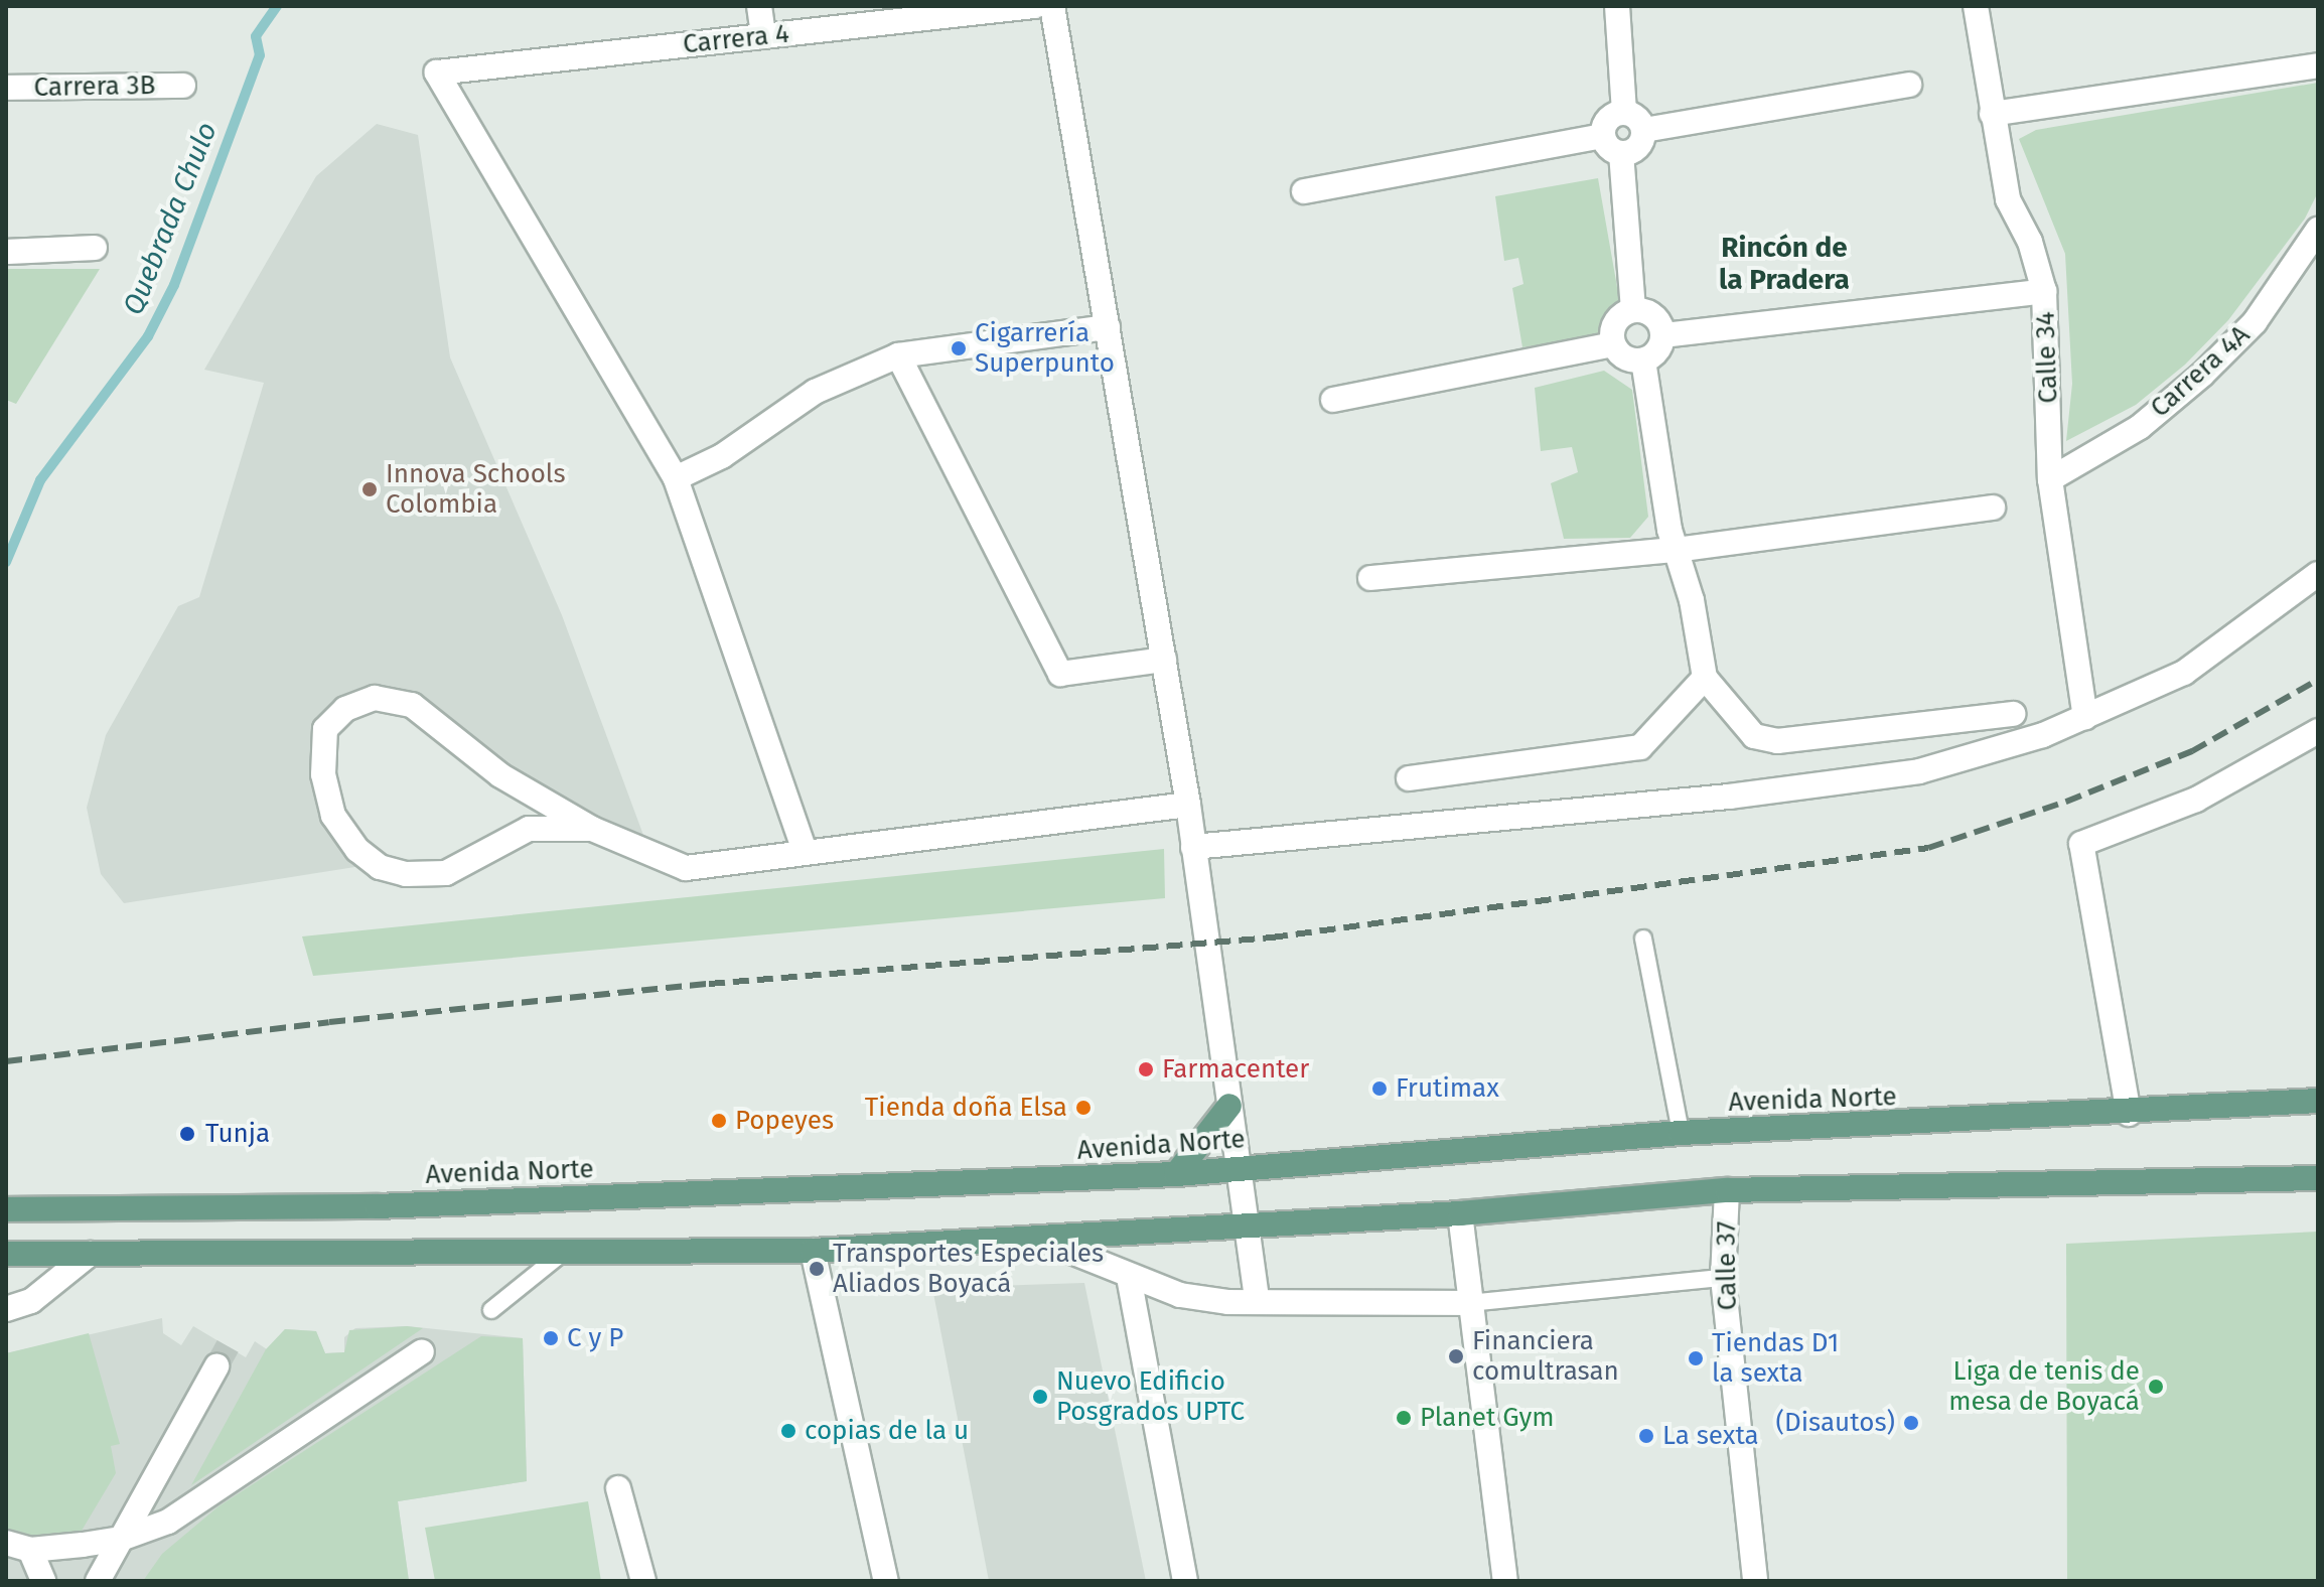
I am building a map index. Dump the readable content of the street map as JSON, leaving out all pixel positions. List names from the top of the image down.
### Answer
{
  "streets": {
    "main road": ["Avenida Norte"],
    "street": [
      "Carrera 4",
      "Carrera 3B",
      "Calle 34",
      "Carrera 4A",
      "Calle 37"
    ]
  },
  "crossings": [
    ["Calle 34", "Carrera 4A"]
  ],
  "districts": ["Rincón de la Pradera"],
  "water": ["Quebrada Chulo"],
  "places": [
    "Cigarrería Superpunto",
    "Innova Schools Colombia",
    "Farmacenter",
    "Frutimax",
    "Tienda doña Elsa",
    "Popeyes",
    "Tunja",
    "Transportes Especiales Aliados Boyacá",
    "C y P",
    "Financiera comultrasan",
    "Tiendas D1 la sexta",
    "Liga de tenis de mesa de Boyacá",
    "Nuevo Edificio Posgrados UPTC",
    "Planet Gym",
    "(Disautos)",
    "copias de la u",
    "La sexta"
  ]
}
